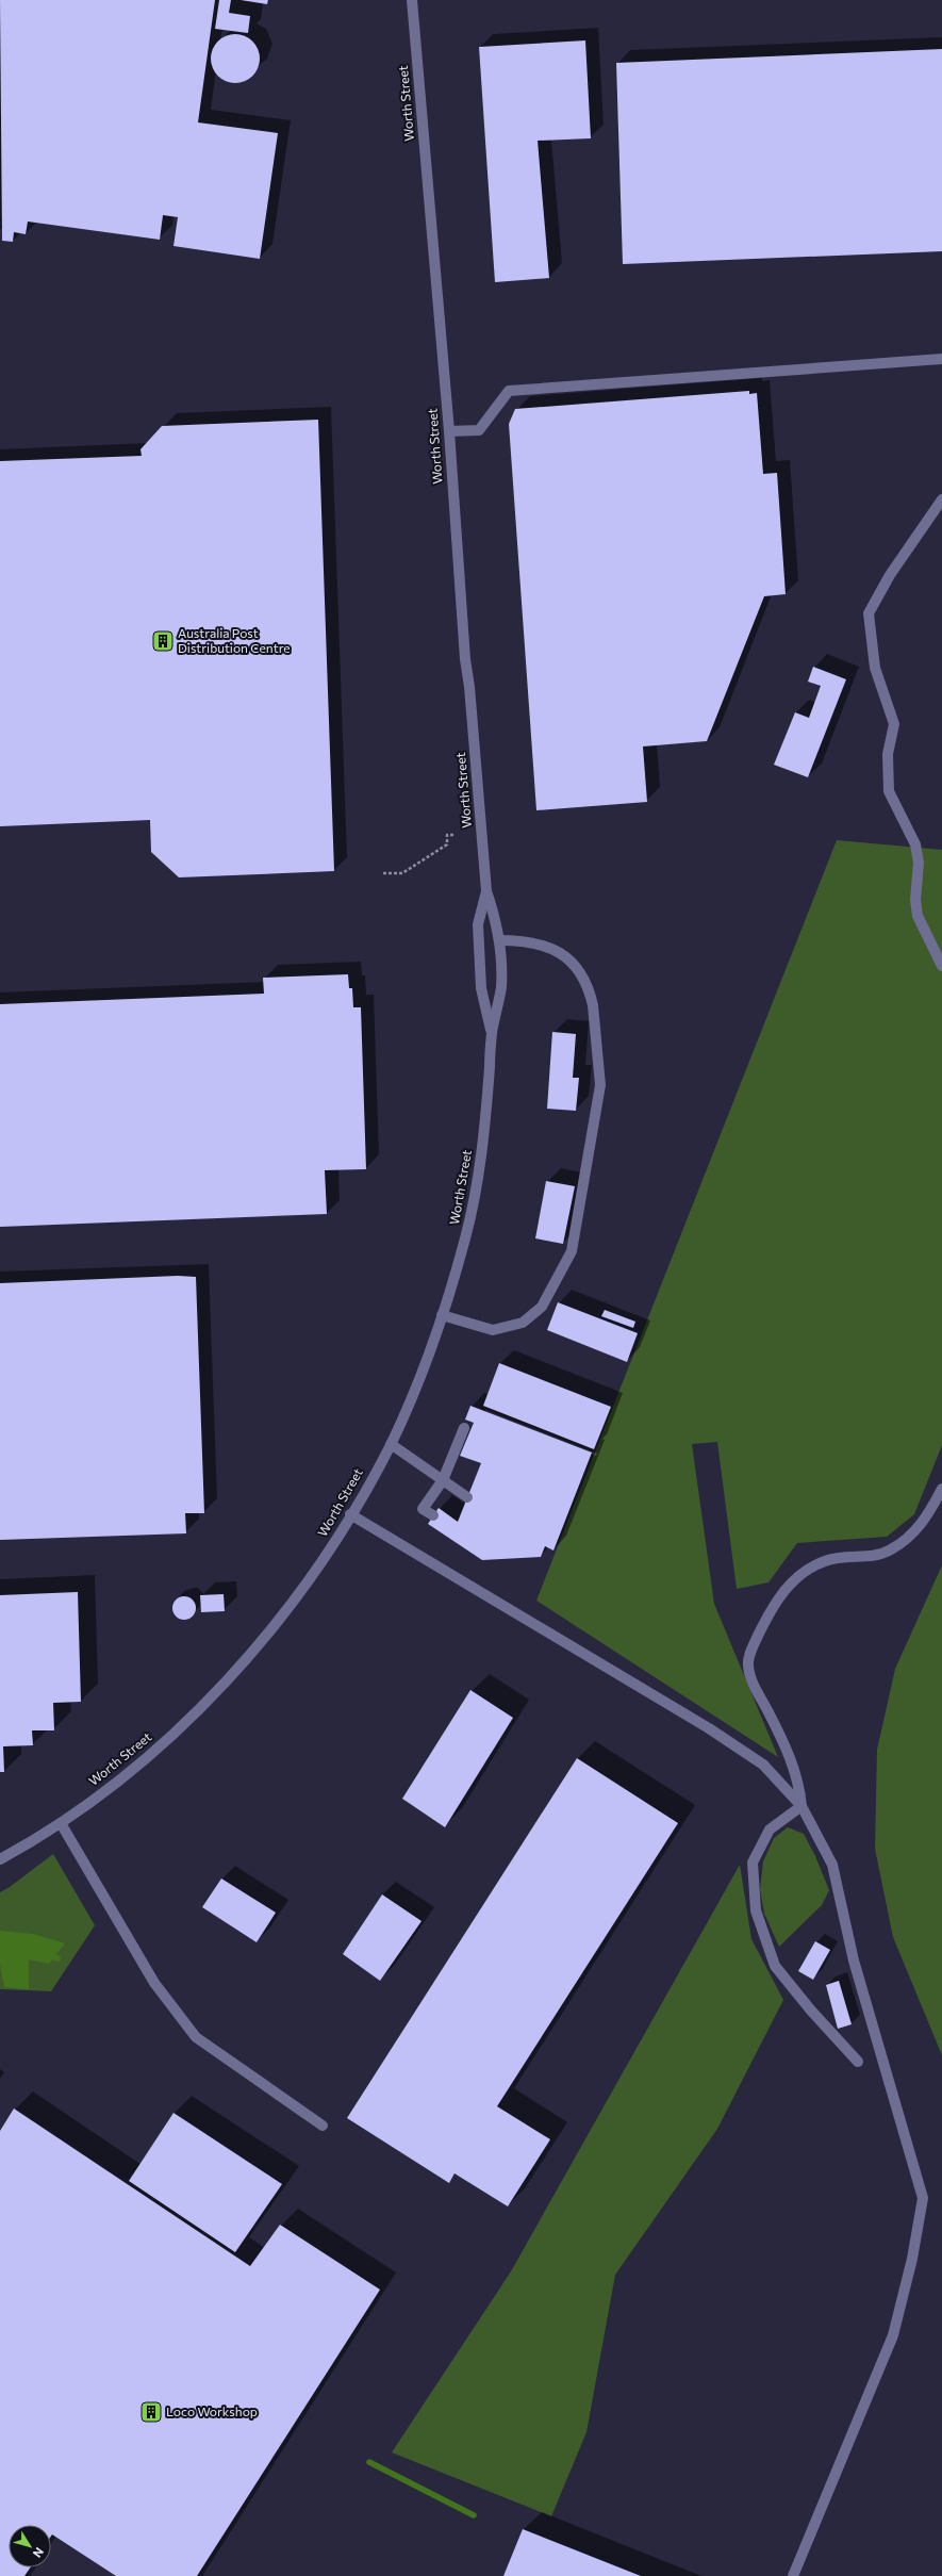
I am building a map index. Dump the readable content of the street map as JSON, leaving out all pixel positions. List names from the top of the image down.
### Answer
{
  "streets": {
    "street": ["Worth Street"]
  },
  "places": {
    "building": ["Australia Post Distribution Centre", "Loco Workshop"]
  },
  "north": "bottom right"
}
